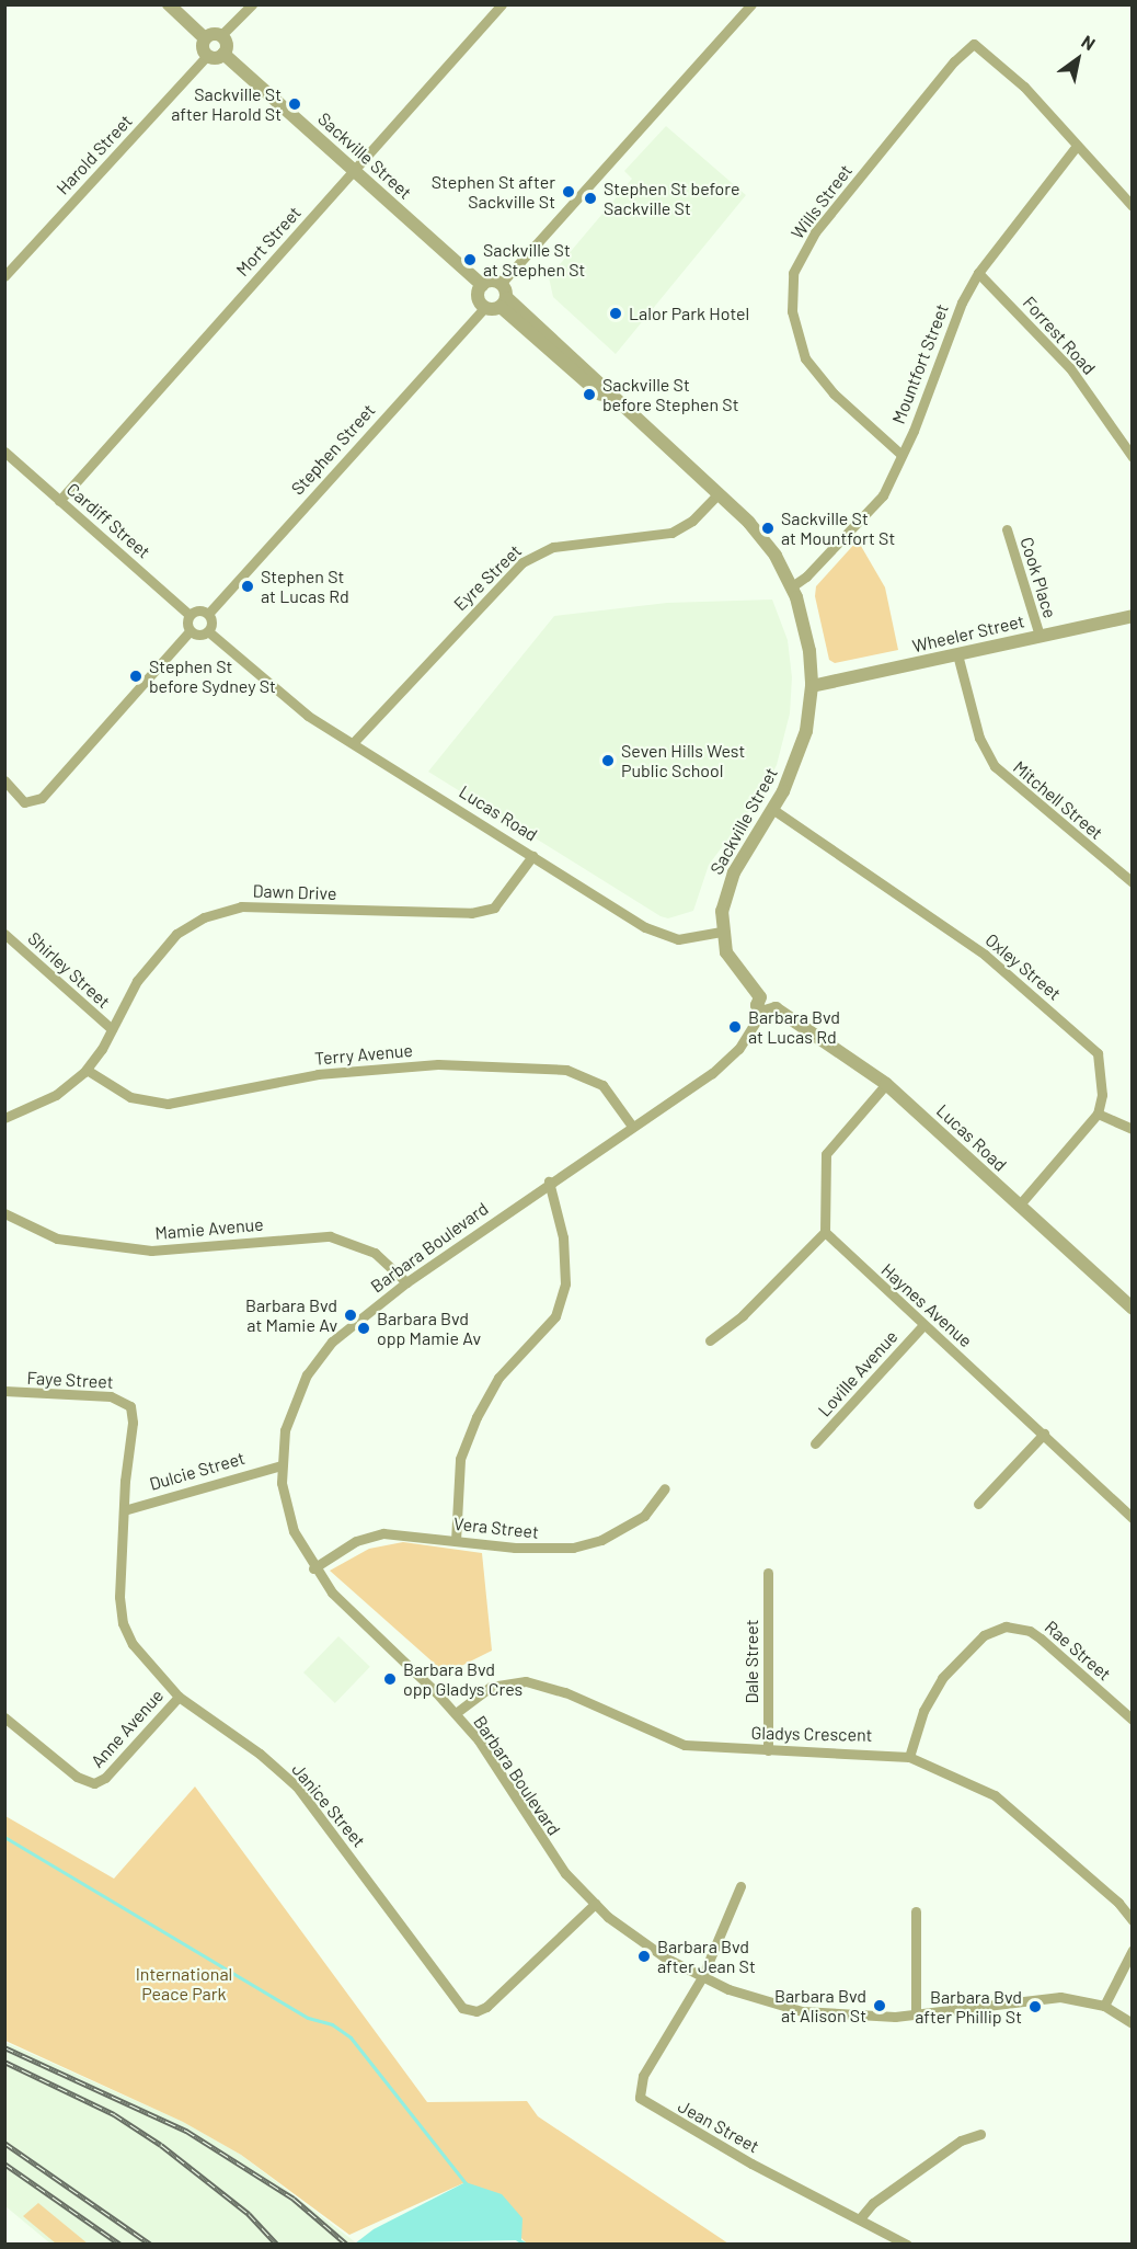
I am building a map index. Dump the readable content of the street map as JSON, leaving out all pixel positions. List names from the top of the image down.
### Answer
{
  "streets": {
    "street": [
      "Harold Street",
      "Sackville Street",
      "Wills Street",
      "Mort Street",
      "Forrest Road",
      "Mountfort Street",
      "Stephen Street",
      "Cardiff Street",
      "Eyre Street",
      "Cook Place",
      "Wheeler Street",
      "Mitchell Street",
      "Lucas Road",
      "Dawn Drive",
      "Oxley Street",
      "Shirley Street",
      "Terry Avenue",
      "Mamie Avenue",
      "Barbara Boulevard",
      "Haynes Avenue",
      "Loville Avenue",
      "Faye Street",
      "Dulcie Street",
      "Vera Street",
      "Rae Street",
      "Dale Street",
      "Anne Avenue",
      "Gladys Crescent",
      "Janice Street",
      "Jean Street"
    ]
  },
  "crossings": [
    ["Harold Street", "Sackville Street"],
    ["Sackville Street", "Mort Street"],
    ["Sackville Street", "Mountfort Street"],
    ["Sackville Street", "Stephen Street"],
    ["Sackville Street", "Eyre Street"],
    ["Sackville Street", "Wheeler Street"],
    ["Sackville Street", "Lucas Road"],
    ["Sackville Street", "Oxley Street"],
    ["Wills Street", "Mountfort Street"],
    ["Mort Street", "Cardiff Street"],
    ["Forrest Road", "Mountfort Street"],
    ["Stephen Street", "Cardiff Street"],
    ["Stephen Street", "Lucas Road"],
    ["Cardiff Street", "Lucas Road"],
    ["Eyre Street", "Lucas Road"],
    ["Cook Place", "Wheeler Street"],
    ["Wheeler Street", "Mitchell Street"],
    ["Lucas Road", "Dawn Drive"],
    ["Lucas Road", "Barbara Boulevard"],
    ["Dawn Drive", "Shirley Street"],
    ["Dawn Drive", "Terry Avenue"],
    ["Terry Avenue", "Barbara Boulevard"],
    ["Mamie Avenue", "Barbara Boulevard"],
    ["Barbara Boulevard", "Dulcie Street"],
    ["Barbara Boulevard", "Vera Street"],
    ["Barbara Boulevard", "Gladys Crescent"],
    ["Barbara Boulevard", "Janice Street"],
    ["Barbara Boulevard", "Jean Street"],
    ["Haynes Avenue", "Loville Avenue"],
    ["Faye Street", "Janice Street"],
    ["Dulcie Street", "Janice Street"],
    ["Rae Street", "Gladys Crescent"],
    ["Dale Street", "Gladys Crescent"],
    ["Anne Avenue", "Janice Street"]
  ],
  "parks": ["International Peace Park"],
  "places": [
    "Sackville St after Harold St",
    "Stephen St after Sackville St",
    "Stephen St before Sackville St",
    "Sackville St at Stephen St",
    "Lalor Park Hotel",
    "Sackville St before Stephen St",
    "Sackville St at Mountfort St",
    "Stephen St at Lucas Rd",
    "Stephen St before Sydney St",
    "Seven Hills West Public School",
    "Barbara Bvd at Lucas Rd",
    "Barbara Bvd at Mamie Av",
    "Barbara Bvd opp Mamie Av",
    "Barbara Bvd opp Gladys Cres",
    "Barbara Bvd after Jean St",
    "Barbara Bvd at Alison St",
    "Barbara Bvd after Phillip St"
  ],
  "north": "top right"
}
